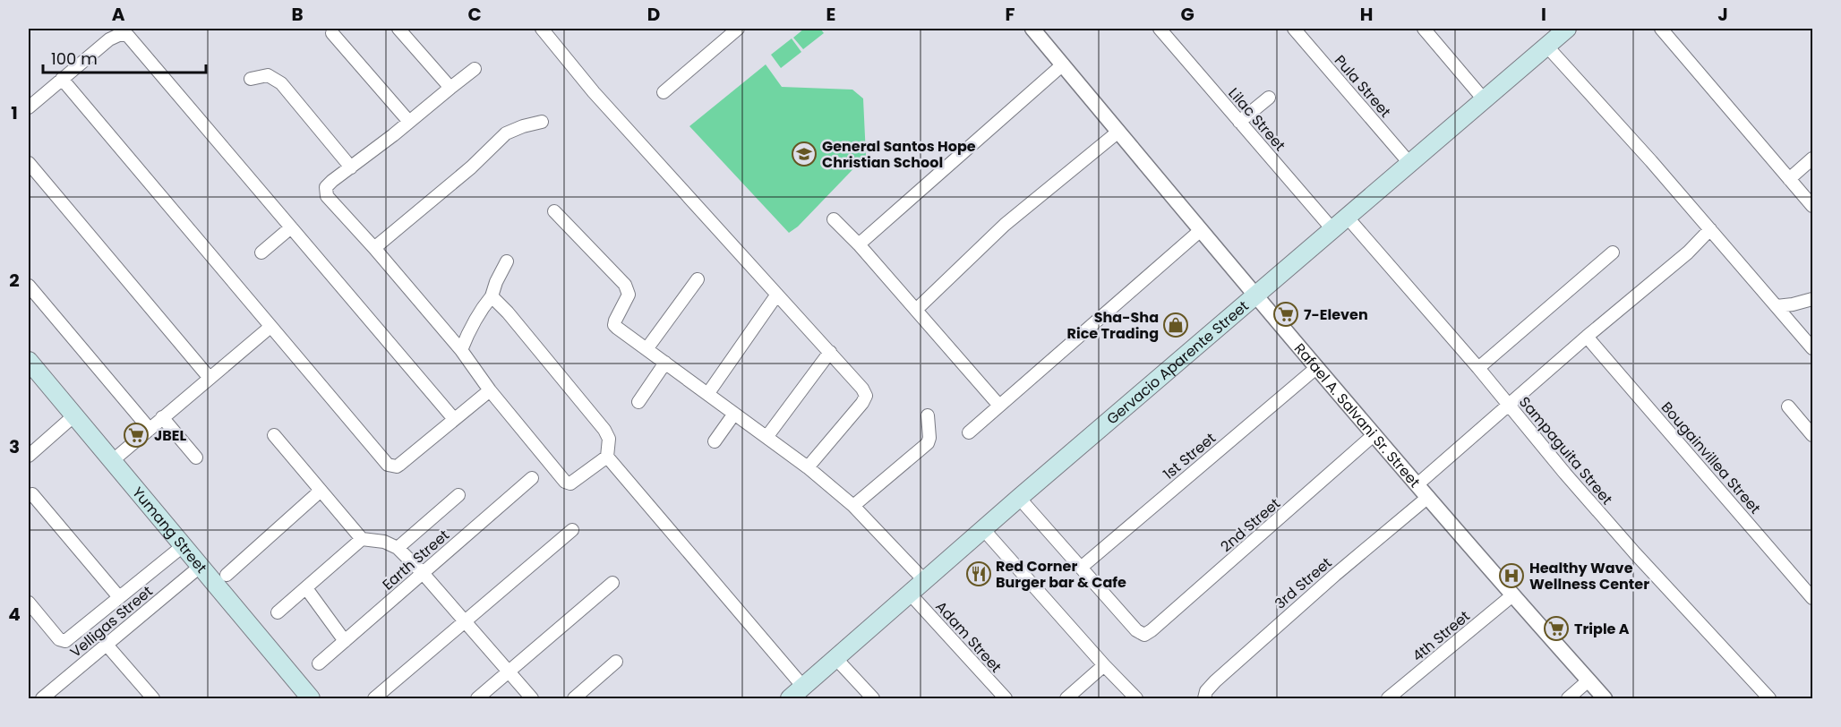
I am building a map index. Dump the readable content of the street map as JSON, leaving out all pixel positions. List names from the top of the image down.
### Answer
{
  "streets": {
    "main road": ["Gervacio Aparente Street", "Yumang Street"],
    "street": [
      "Pula Street",
      "Lilac Street",
      "Rafael A. Salvani Sr. Street",
      "Sampaguita Street",
      "1st Street",
      "Bougainvillea Street",
      "2nd Street",
      "Earth Street",
      "3rd Street",
      "Velligas Street",
      "4th Street",
      "Adam Street"
    ]
  },
  "crossings": [
    ["Pula Street", "Gervacio Aparente Street"],
    ["Lilac Street", "Gervacio Aparente Street"],
    ["Gervacio Aparente Street", "Rafael A. Salvani Sr. Street"],
    ["Gervacio Aparente Street", "Sampaguita Street"],
    ["Gervacio Aparente Street", "Adam Street"],
    ["Rafael A. Salvani Sr. Street", "1st Street"],
    ["Rafael A. Salvani Sr. Street", "2nd Street"],
    ["Rafael A. Salvani Sr. Street", "3rd Street"],
    ["Rafael A. Salvani Sr. Street", "4th Street"],
    ["1st Street", "2nd Street"],
    ["Yumang Street", "Velligas Street"]
  ],
  "places": {
    "school or university": ["General Santos Hope Christian School"],
    "supermarket": ["7-Eleven", "JBEL", "Triple A"],
    "shop": ["Sha-Sha Rice Trading"],
    "restaurant": ["Red Corner Burger bar & Cafe"],
    "hospital": ["Healthy Wave Wellness Center"]
  },
  "scale_bar": "100 m",
  "grid": {
    "columns": [
      "A",
      "B",
      "C",
      "D",
      "E",
      "F",
      "G",
      "H",
      "I",
      "J"
    ],
    "rows": [
      "1",
      "2",
      "3",
      "4"
    ]
  }
}
